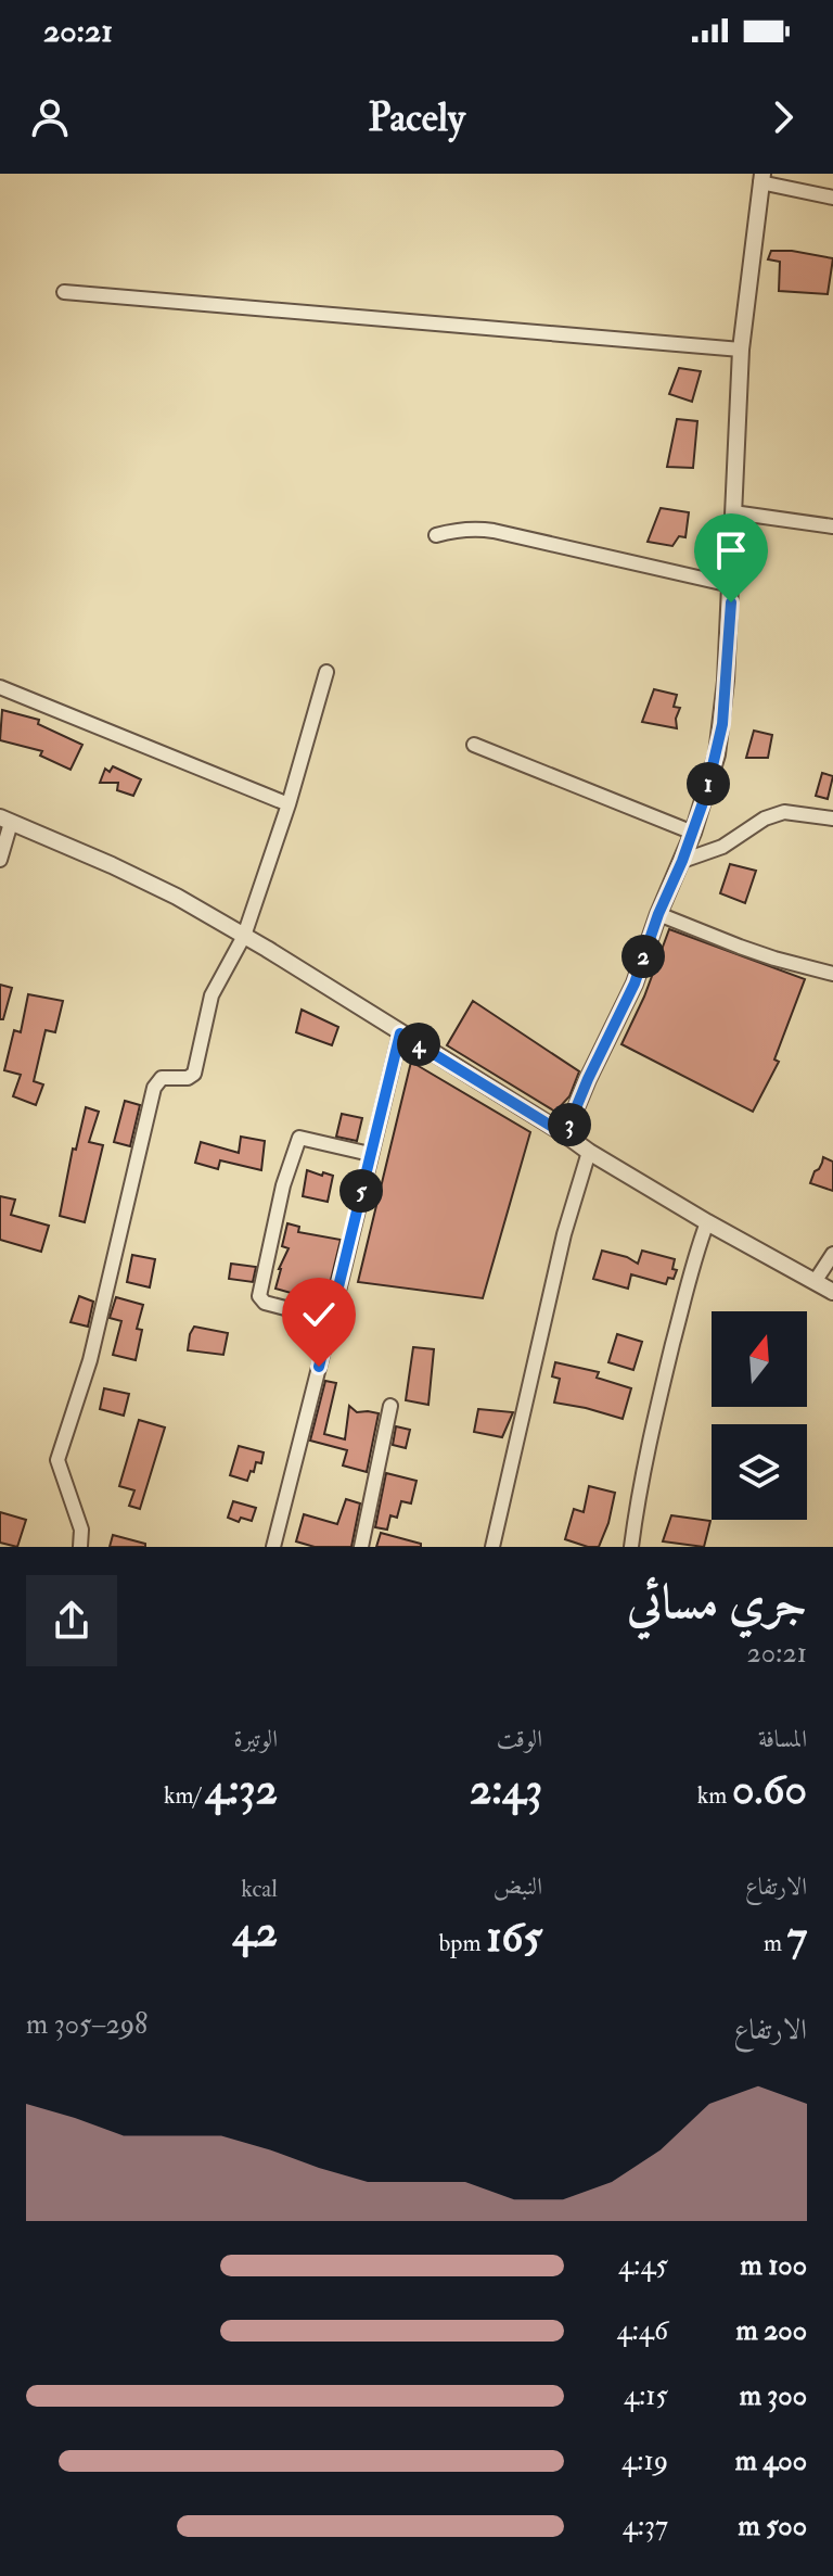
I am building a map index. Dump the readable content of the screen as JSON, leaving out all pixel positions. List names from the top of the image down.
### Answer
{
  "north": "top",
  "page": {
    "status": "20:21",
    "header": "Pacely",
    "pins": [
      "1",
      "2",
      "4",
      "3",
      "5"
    ],
    "heading": ["جري مسائي", "20:21"],
    "stats": [
      ["المسافة", "0.60 km"],
      ["الوقت", "2:43"],
      ["الوتيرة", "4:32 /km"],
      ["الارتفاع", "7 m"],
      ["النبض", "165 bpm"],
      ["kcal", "42"]
    ],
    "chart": ["الارتفاع", "298–305 m"],
    "list": [
      {
        "name": "100 m",
        "note": "4:45"
      },
      {
        "name": "200 m",
        "note": "4:46"
      },
      {
        "name": "300 m",
        "note": "4:15"
      },
      {
        "name": "400 m",
        "note": "4:19"
      },
      {
        "name": "500 m",
        "note": "4:37"
      }
    ]
  }
}
